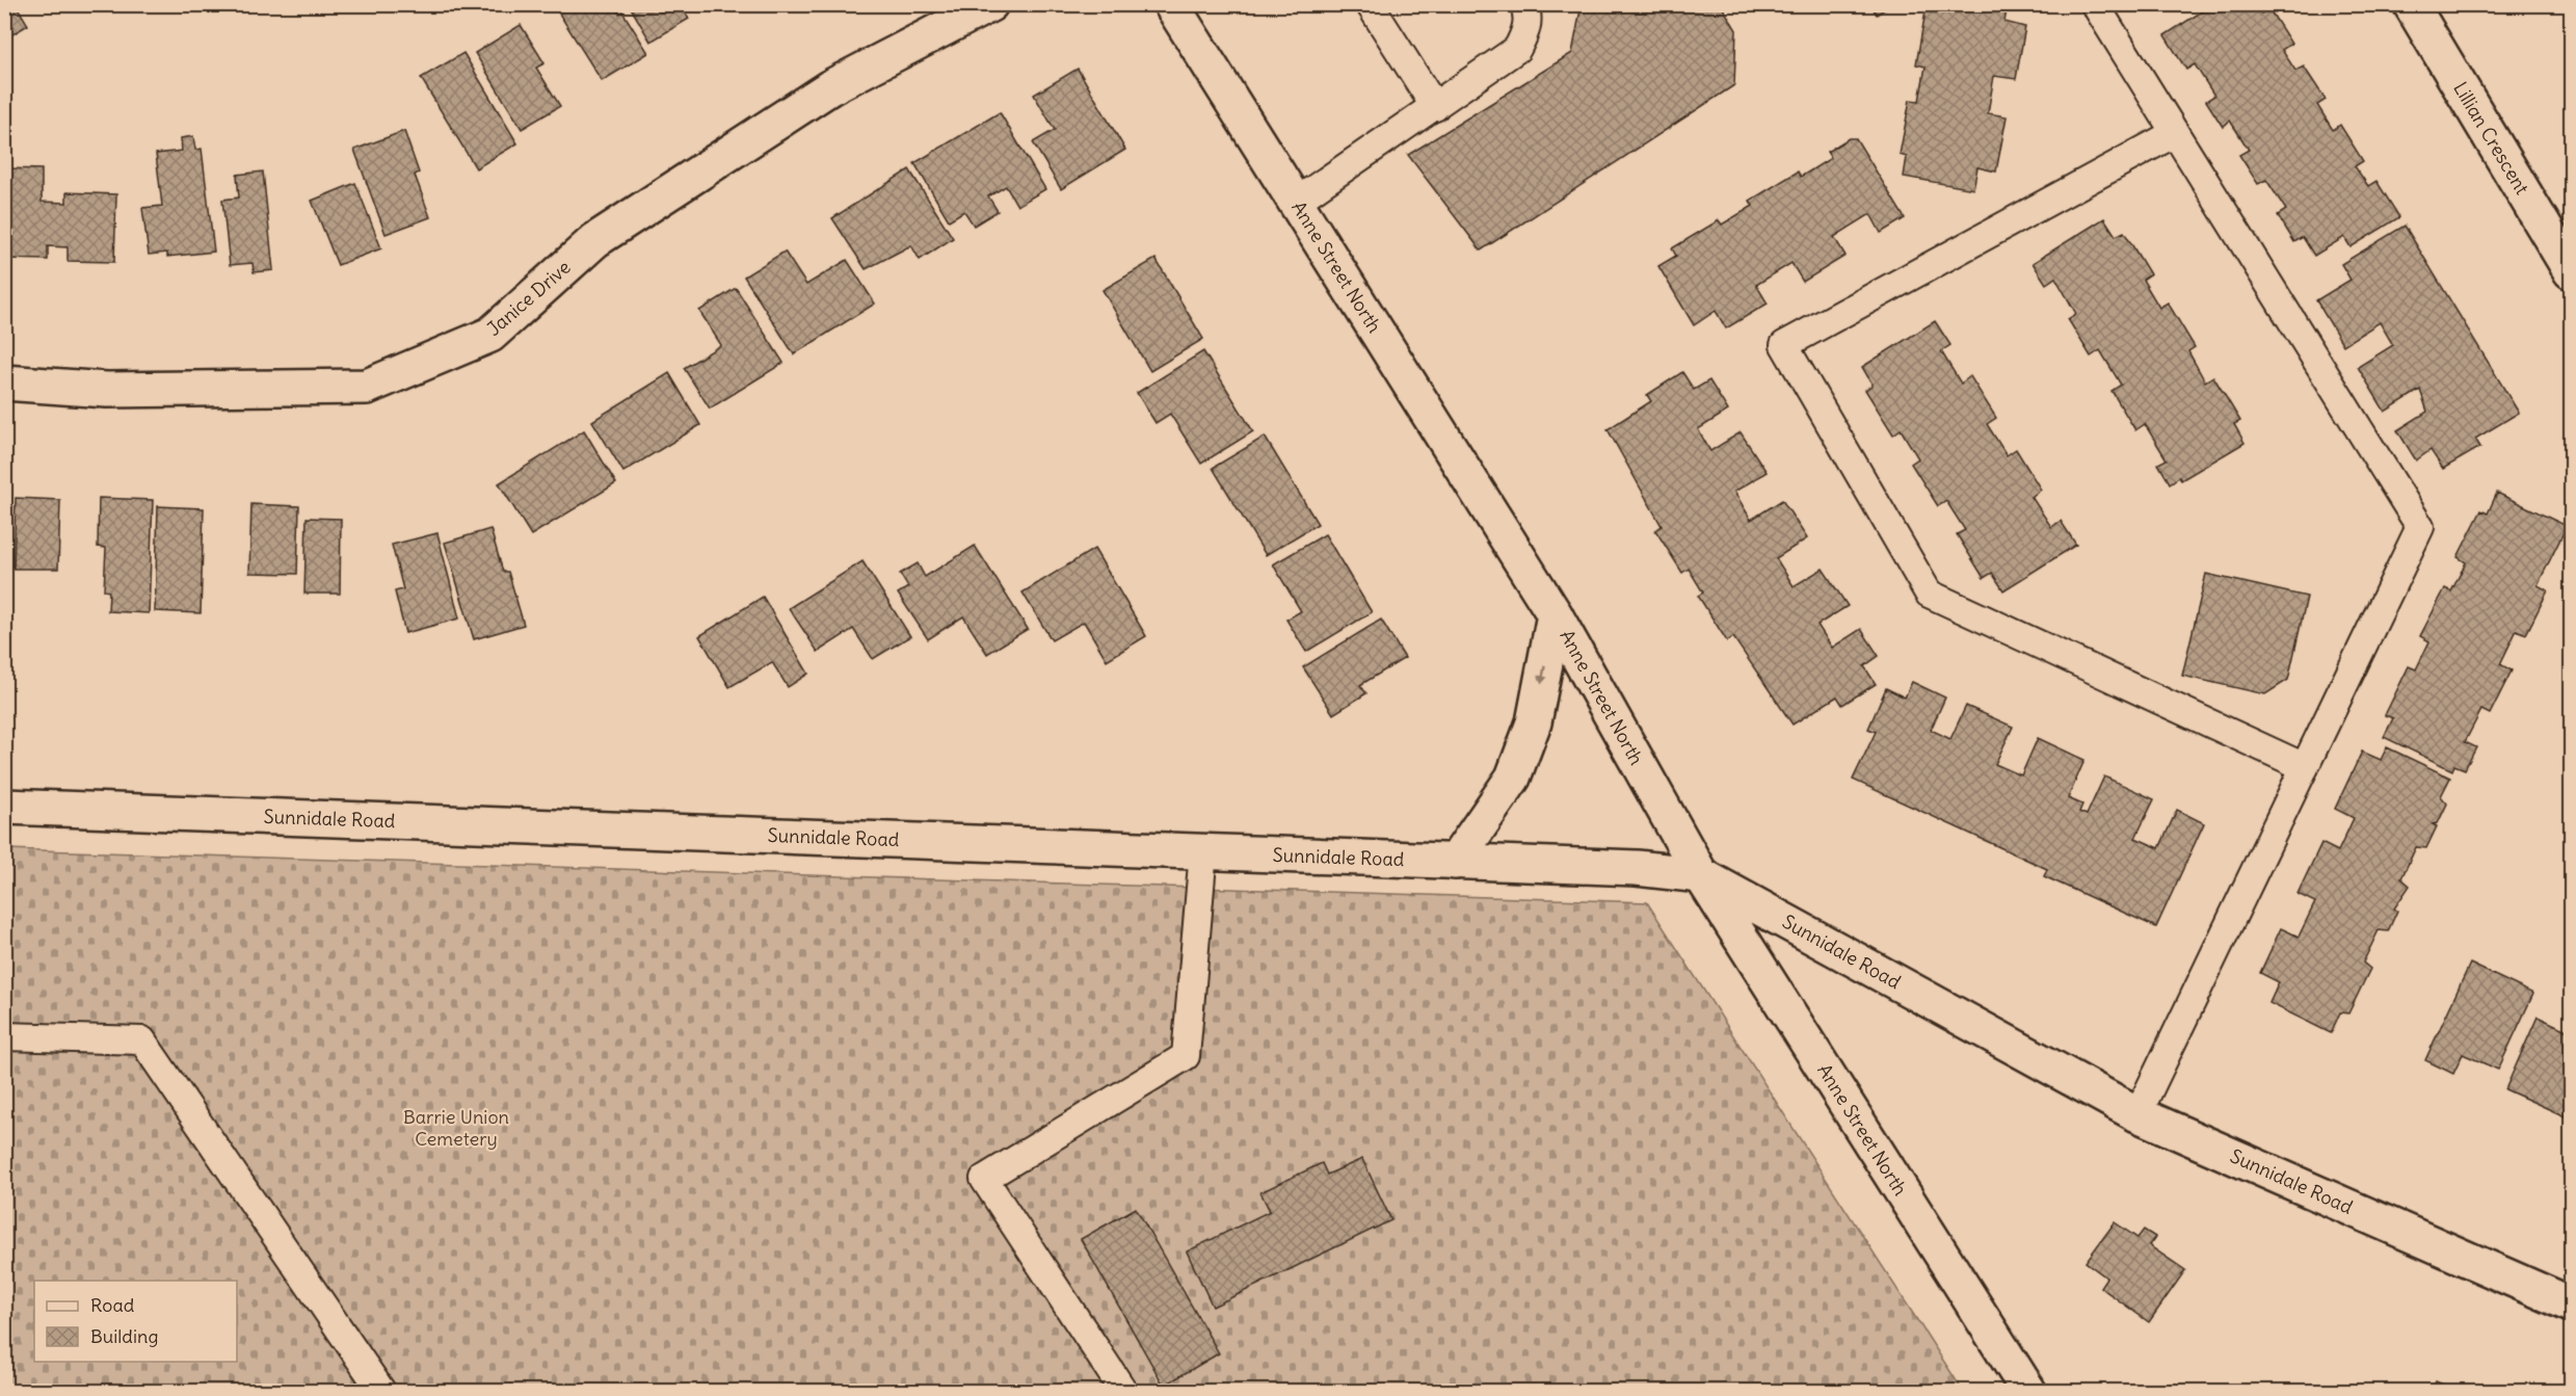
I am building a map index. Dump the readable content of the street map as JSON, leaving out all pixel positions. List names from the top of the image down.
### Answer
{
  "streets": {
    "street": [
      "Lillian Crescent",
      "Anne Street North",
      "Janice Drive",
      "Sunnidale Road"
    ]
  },
  "crossings": [
    ["Anne Street North", "Sunnidale Road"]
  ],
  "parks": ["Barrie Union Cemetery"],
  "legend": ["Road", "Building"]
}
